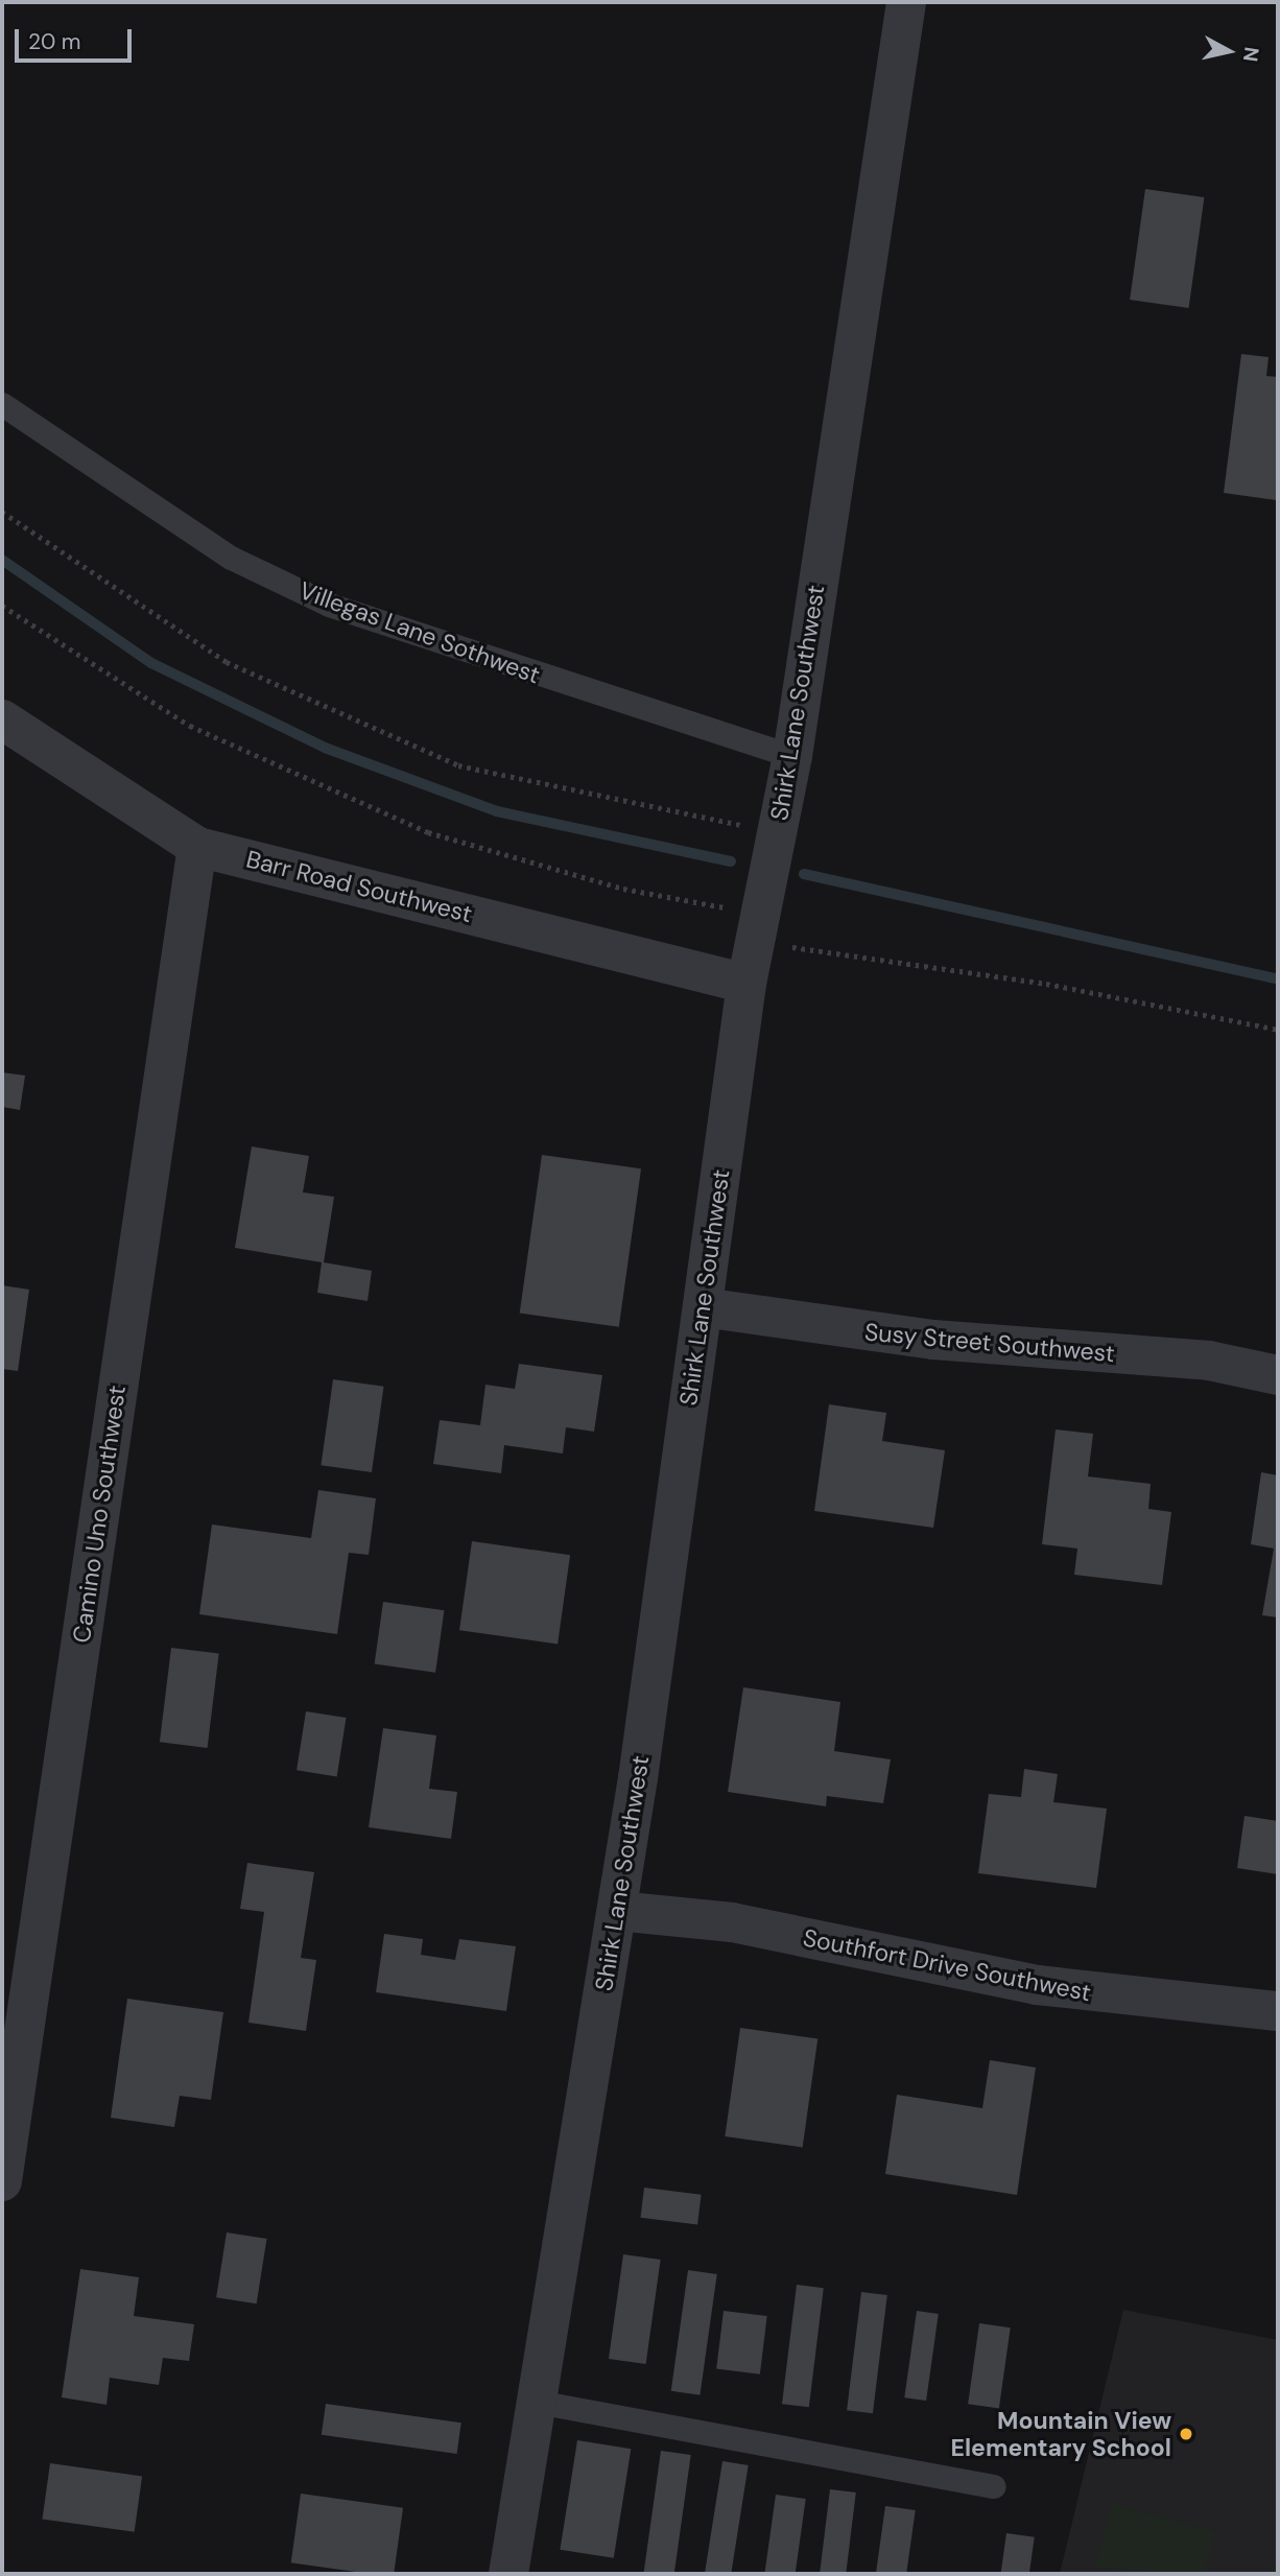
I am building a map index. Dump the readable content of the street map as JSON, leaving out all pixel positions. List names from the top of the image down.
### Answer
{
  "streets": {
    "street": [
      "Shirk Lane Southwest",
      "Barr Road Southwest",
      "Susy Street Southwest",
      "Camino Uno Southwest",
      "Southfort Drive Southwest"
    ],
    "lane": ["Villegas Lane Sothwest"]
  },
  "crossings": [
    ["Villegas Lane Sothwest", "Shirk Lane Southwest"],
    ["Shirk Lane Southwest", "Barr Road Southwest"],
    ["Shirk Lane Southwest", "Susy Street Southwest"],
    ["Shirk Lane Southwest", "Southfort Drive Southwest"],
    ["Barr Road Southwest", "Camino Uno Southwest"]
  ],
  "places": ["Mountain View Elementary School"],
  "scale_bar": "20 m",
  "north": "right"
}
